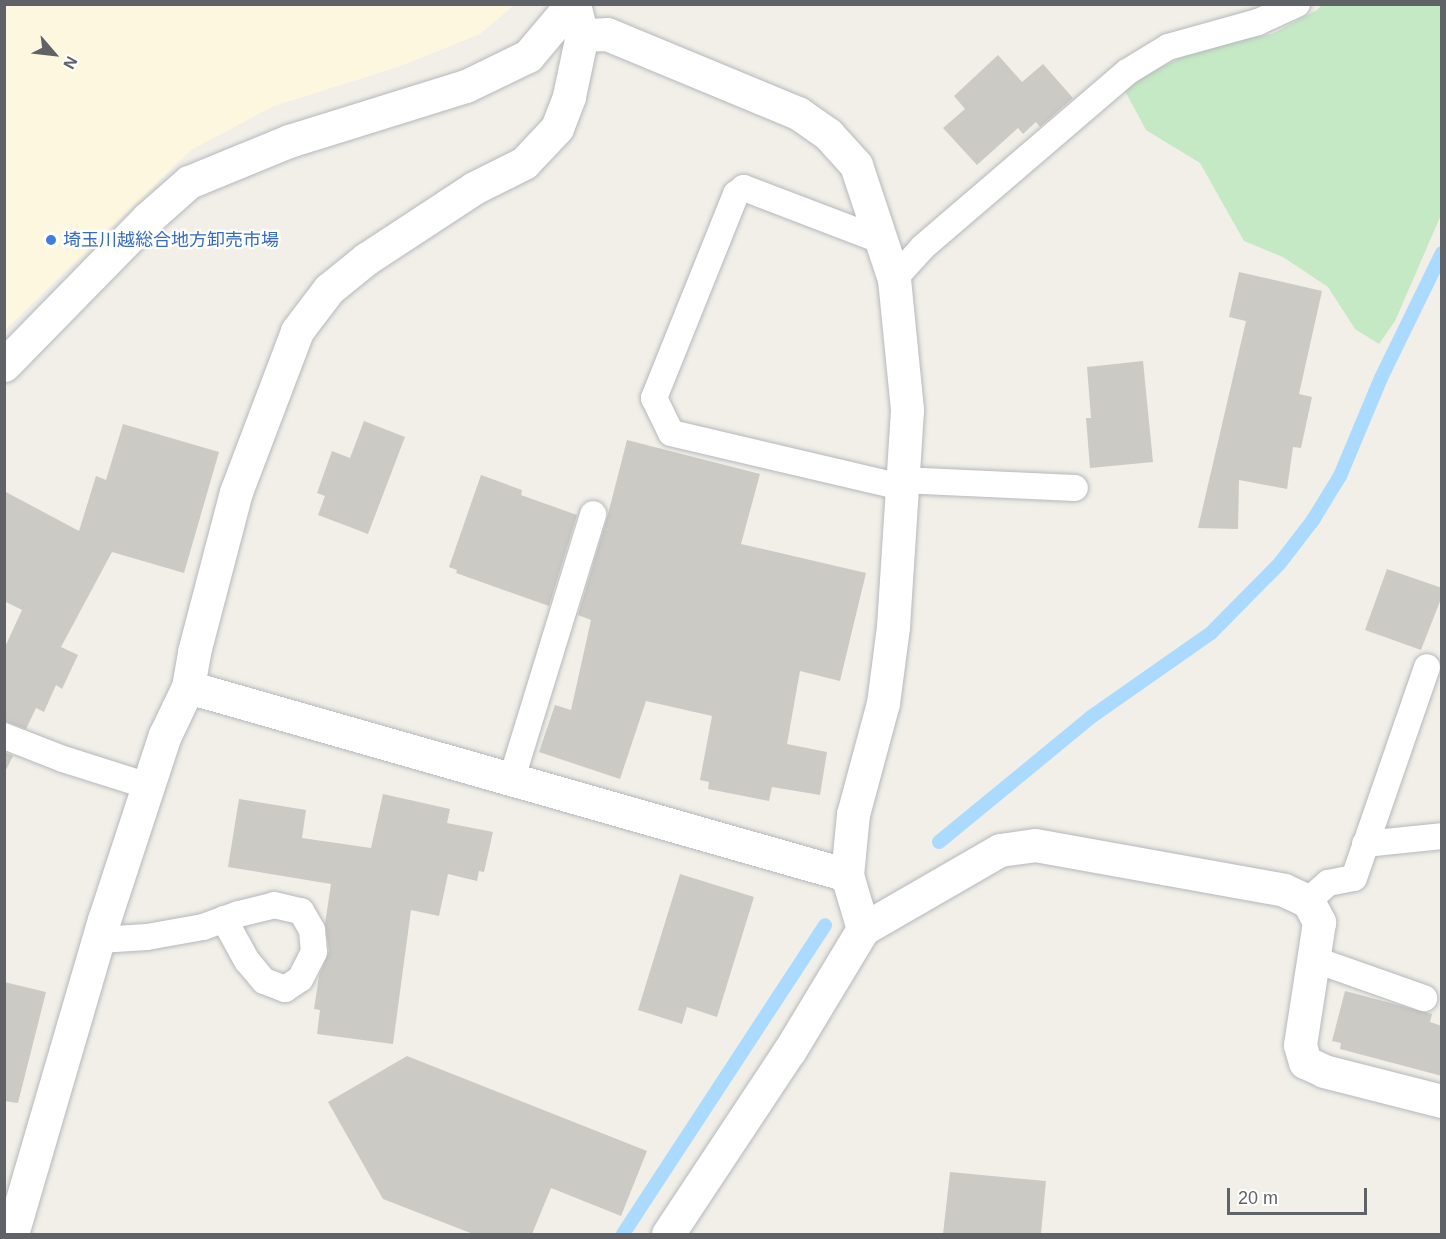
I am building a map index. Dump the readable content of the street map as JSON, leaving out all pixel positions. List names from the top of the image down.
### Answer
{
  "places": ["埼玉川越総合地方卸売市場"],
  "scale_bar": "20 m",
  "north": "bottom right"
}
